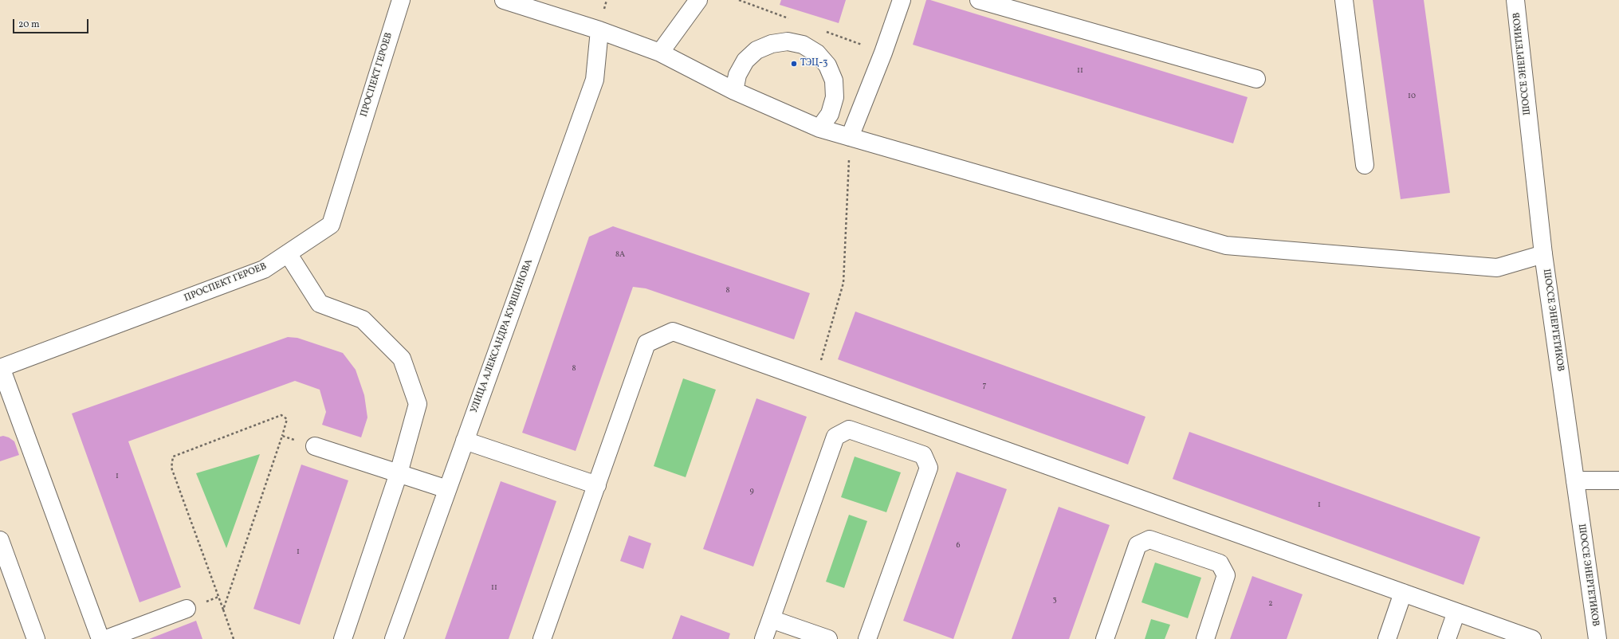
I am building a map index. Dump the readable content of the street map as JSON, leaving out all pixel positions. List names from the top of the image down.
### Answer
{
  "streets": {
    "street": ["ШОССЕ ЭНЕРГЕТИКОВ", "ПРОСПЕКТ ГЕРОЕВ", "УЛИЦА АЛЕКСАНДРА КУВШИНОВА"]
  },
  "places": ["ТЭЦ-3"],
  "house_numbers": [
    "11",
    "10",
    "8А",
    "8",
    "8",
    "7",
    "1",
    "9",
    "1",
    "6",
    "1",
    "11",
    "3",
    "2"
  ],
  "scale_bar": "20 m"
}
